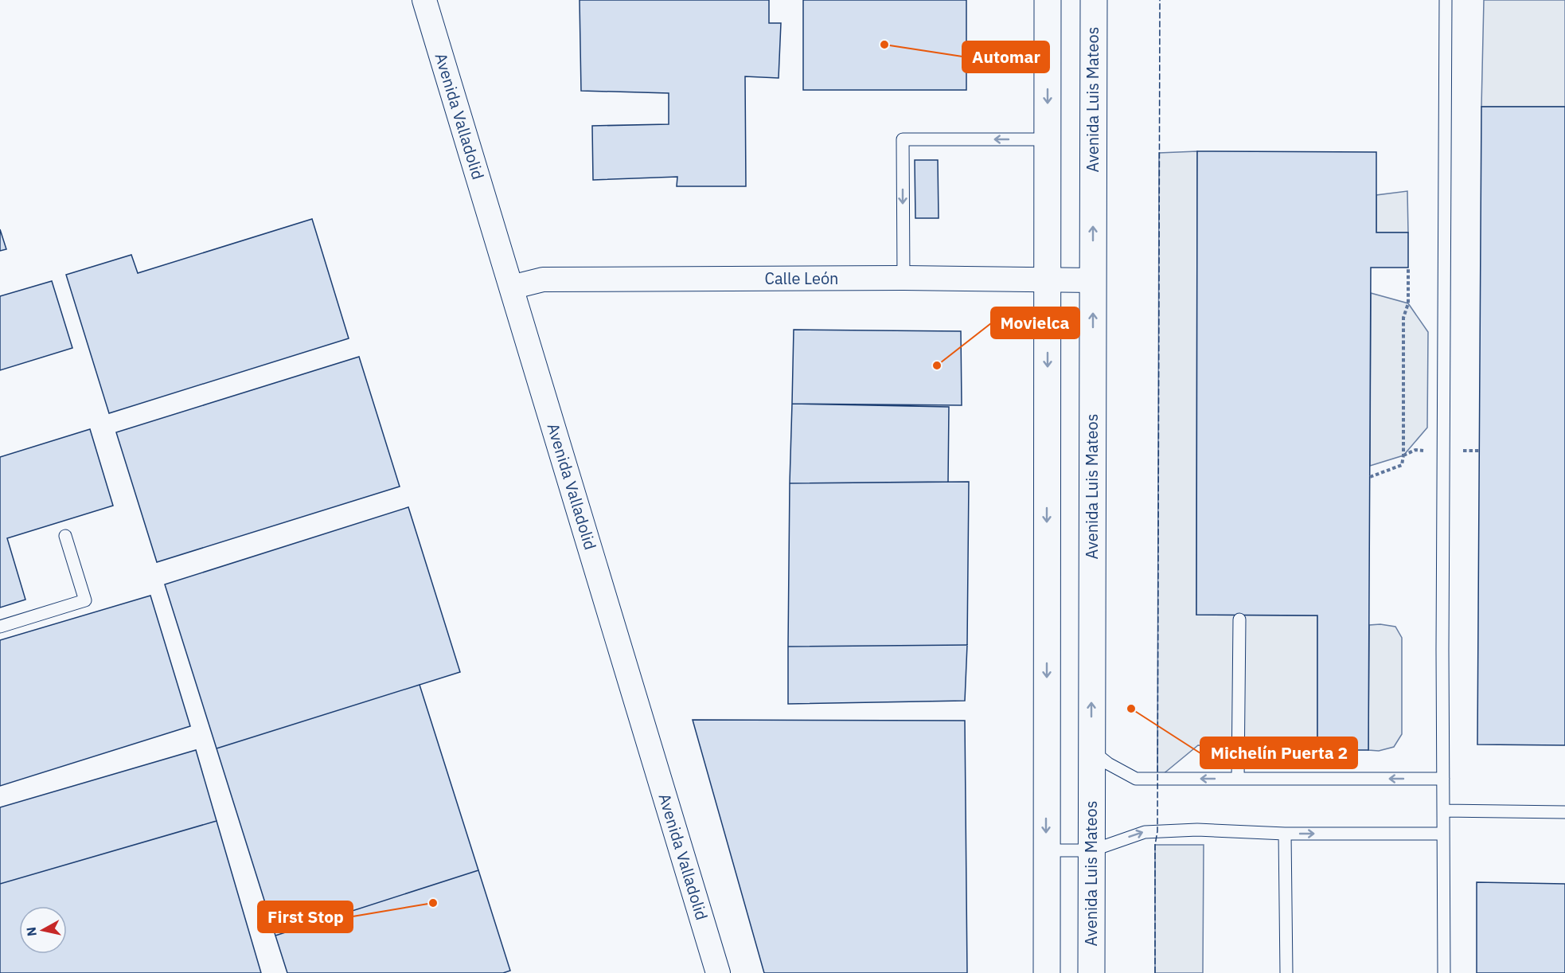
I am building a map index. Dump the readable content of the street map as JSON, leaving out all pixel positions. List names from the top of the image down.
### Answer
{
  "streets": {
    "highway": ["Avenida Luis Mateos"],
    "street": ["Avenida Valladolid", "Calle León"]
  },
  "crossings": [
    ["Avenida Luis Mateos", "Calle León"],
    ["Avenida Valladolid", "Calle León"]
  ],
  "places": [
    "Automar",
    "Movielca",
    "Michelín Puerta 2",
    "First Stop"
  ],
  "north": "left"
}
